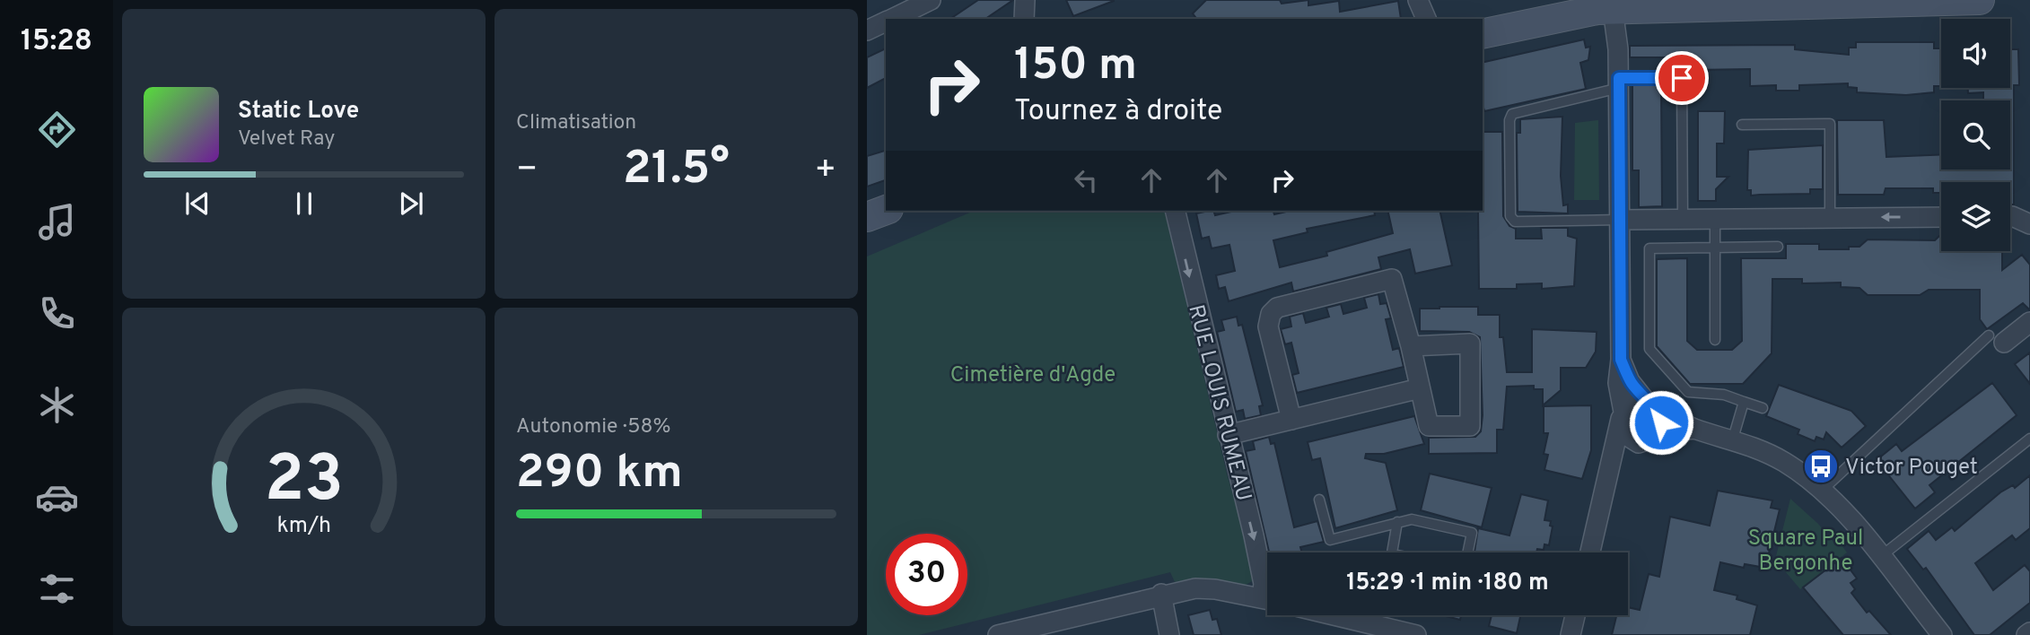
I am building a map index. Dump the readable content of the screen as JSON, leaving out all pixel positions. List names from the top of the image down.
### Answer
{
  "streets": {
    "street": ["RUE LOUIS RUMEAU"]
  },
  "one_way": ["RUE LOUIS RUMEAU"],
  "parks": ["Cimetière d'Agde", "Square Paul Bergonhe"],
  "places": {
    "bus stop": ["Victor Pouget"]
  },
  "page": {
    "tabs": "15:28",
    "tile": [
      "Climatisation",
      ["Autonomie · 58%", "290 km"]
    ],
    "turn": ["150 m", "Tournez à droite"],
    "song": ["Static Love", "Velvet Ray"],
    "heat": ["−", "21.5°", "+"],
    "limit": "30",
    "trip": "15:29 · 1 min · 180 m",
    "gauge": ["23", "km/h"]
  }
}
